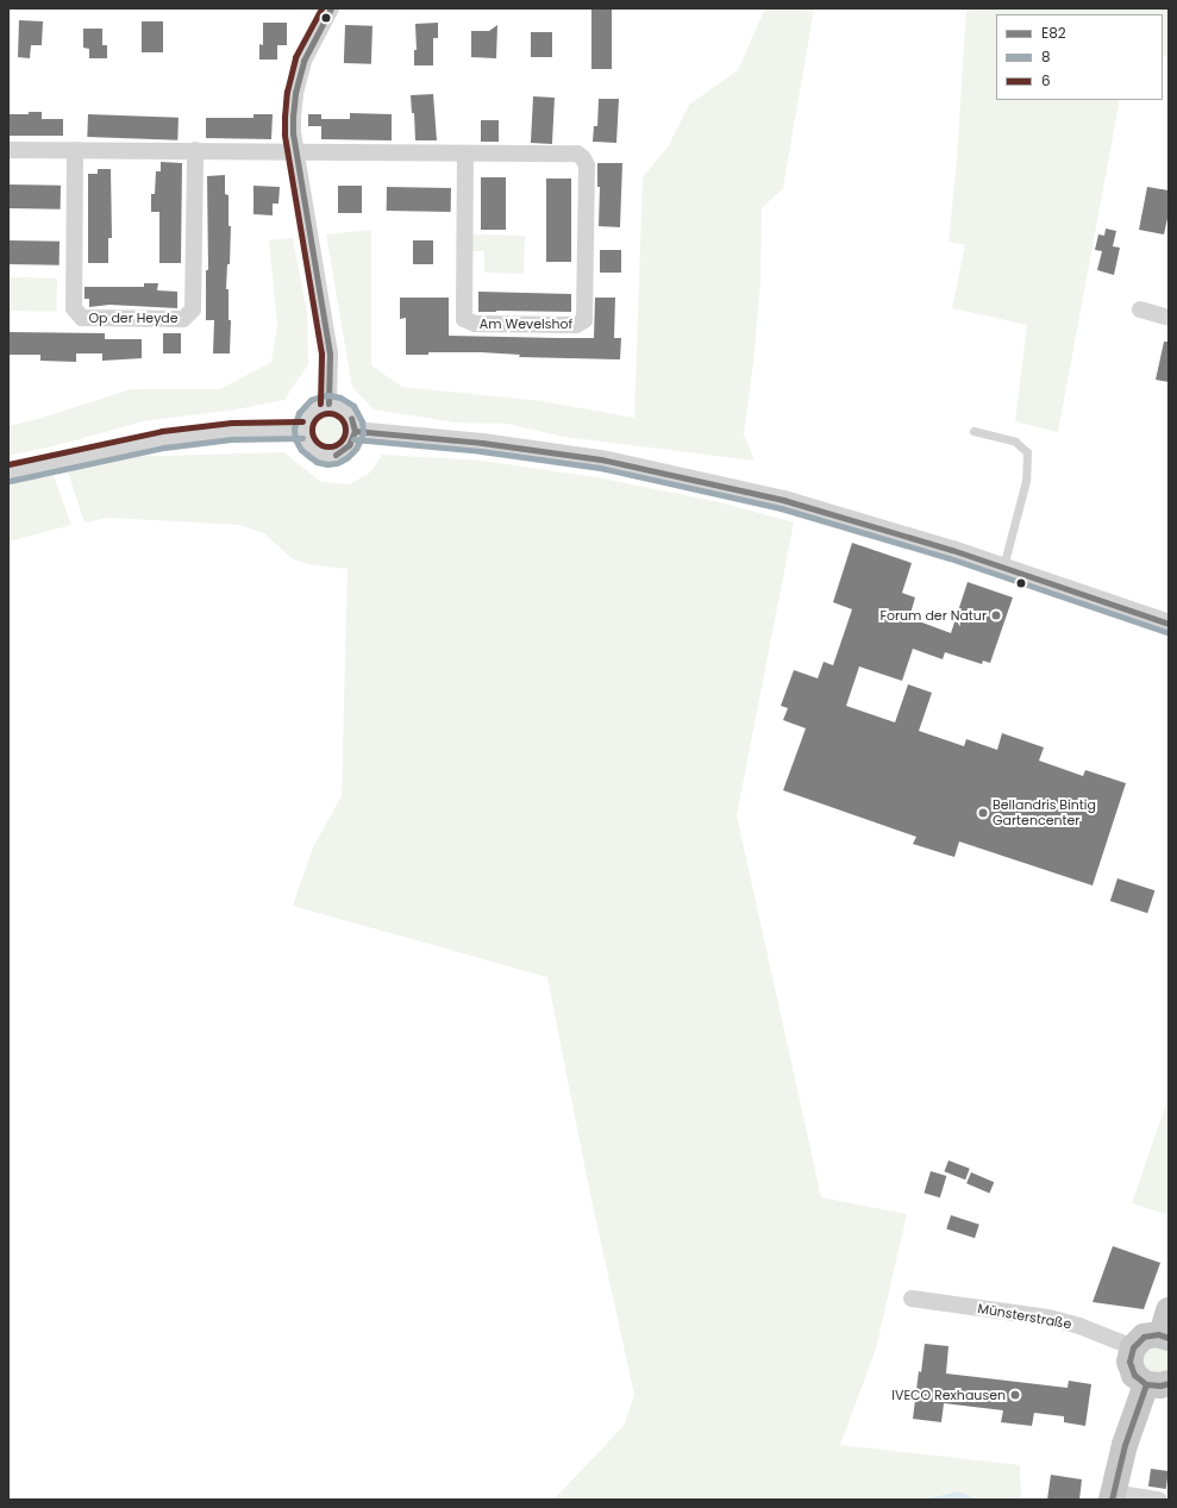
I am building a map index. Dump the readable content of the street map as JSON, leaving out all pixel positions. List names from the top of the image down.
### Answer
{
  "streets": {
    "street": ["Op der Heyde", "Am Wevelshof", "Münsterstraße"]
  },
  "places": ["Forum der Natur", "Bellandris Bintig Gartencenter", "IVECO Rexhausen"],
  "lines": ["transit line E82", "transit line 6", "transit line 8"],
  "legend": ["E82", "8", "6"]
}
